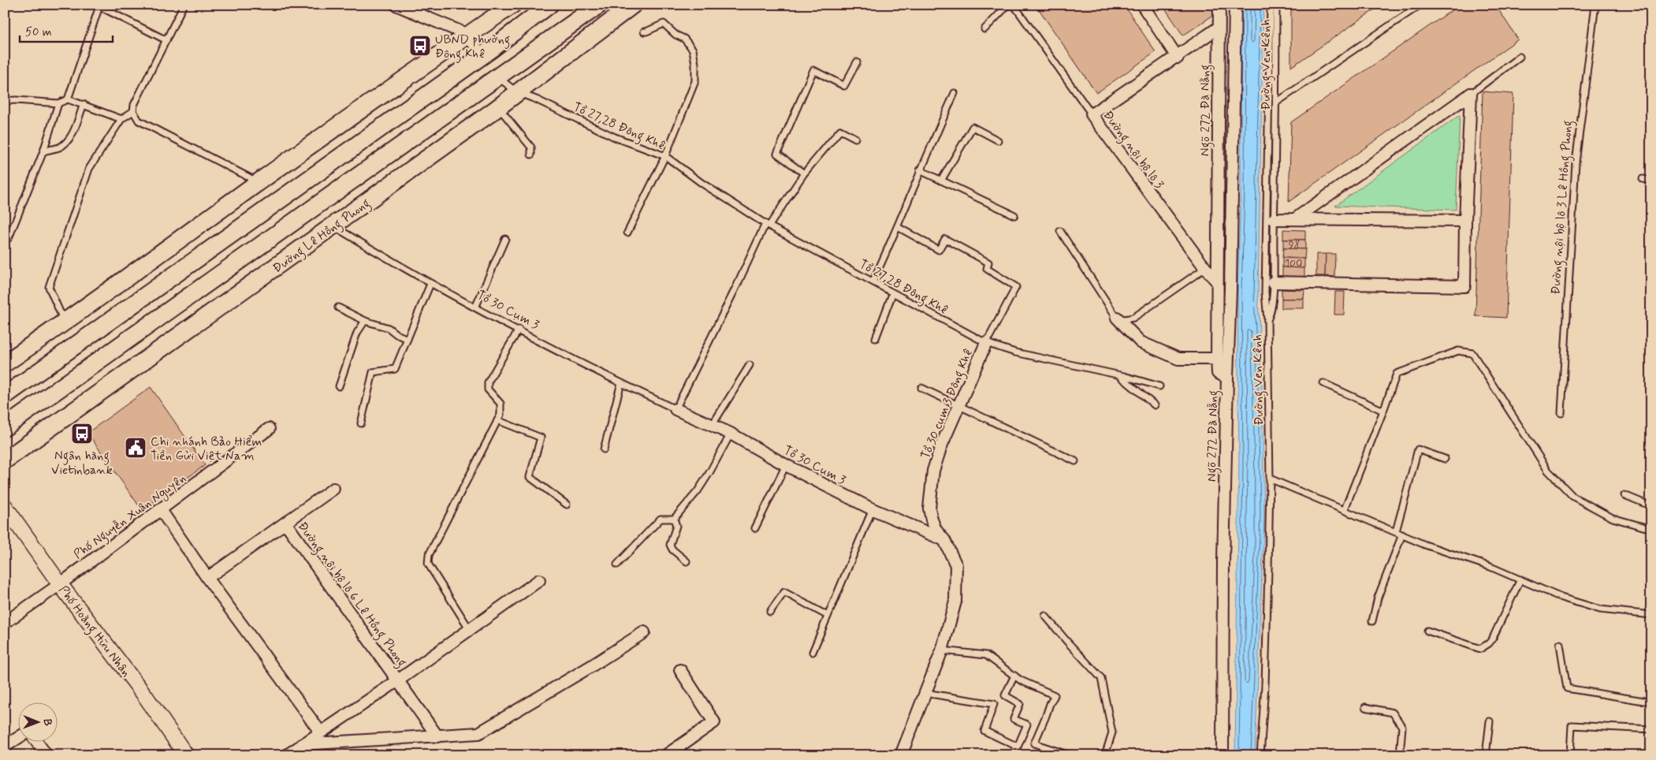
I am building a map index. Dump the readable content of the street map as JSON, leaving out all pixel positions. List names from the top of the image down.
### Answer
{
  "streets": {
    "main road": ["Đường Lê Hồng Phong"],
    "street": [
      "Ngõ 272 Đà Nẵng",
      "Đường nội bộ lô 3",
      "Tổ 30 Cụm 3",
      "Tổ 30 cụm 3 Đông Khê",
      "Phố Nguyễn Xuân Nguyên",
      "Đường nội bộ lô 6 Lê Hồng Phong",
      "Phố Hoàng Hữu Nhân"
    ],
    "lane": ["Đường Ven Kênh", "Tổ 27,28 Đông Khê", "Đường nội bộ lô 3 Lê Hồng Phong"]
  },
  "crossings": [
    ["Ngõ 272 Đà Nẵng", "Đường nội bộ lô 3"],
    ["Tổ 27,28 Đông Khê", "Đường Lê Hồng Phong"],
    ["Tổ 27,28 Đông Khê", "Tổ 30 cụm 3 Đông Khê"],
    ["Đường Lê Hồng Phong", "Tổ 30 Cụm 3"],
    ["Tổ 30 Cụm 3", "Tổ 30 cụm 3 Đông Khê"],
    ["Phố Nguyễn Xuân Nguyên", "Phố Hoàng Hữu Nhân"]
  ],
  "places": {
    "bus stop": ["UBND phường Đông Khê", "Ngân hàng Vietinbank"],
    "public building": ["Chi nhánh Bảo Hiểm Tiền Gửi Việt Nam"]
  },
  "house_numbers": ["98", "100"],
  "scale_bar": "50 m",
  "north": "right"
}
